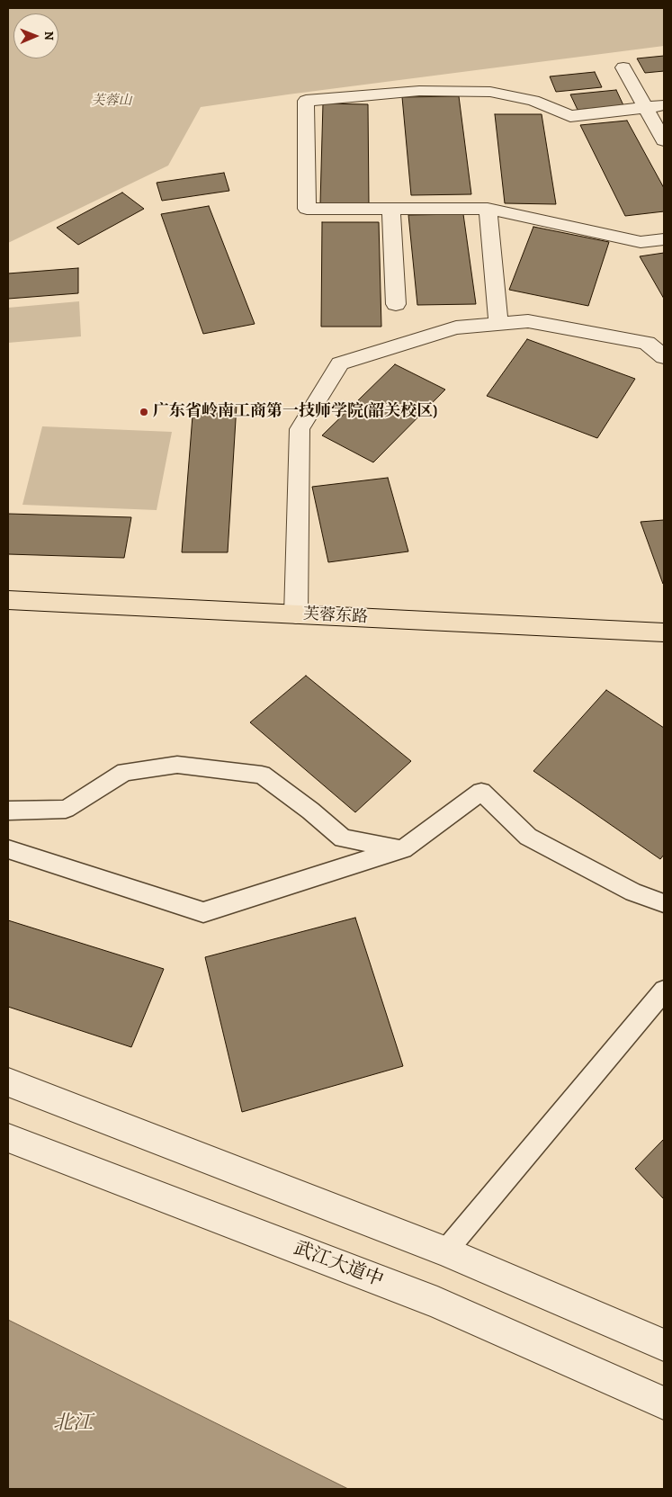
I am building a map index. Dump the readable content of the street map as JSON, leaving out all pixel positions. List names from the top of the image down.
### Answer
{
  "streets": {
    "main road": ["芙蓉东路"],
    "street": ["武江大道中"]
  },
  "water": ["北江"],
  "parks": ["芙蓉山"],
  "places": ["广东省岭南工商第一技师学院(韶关校区)"],
  "north": "right"
}
